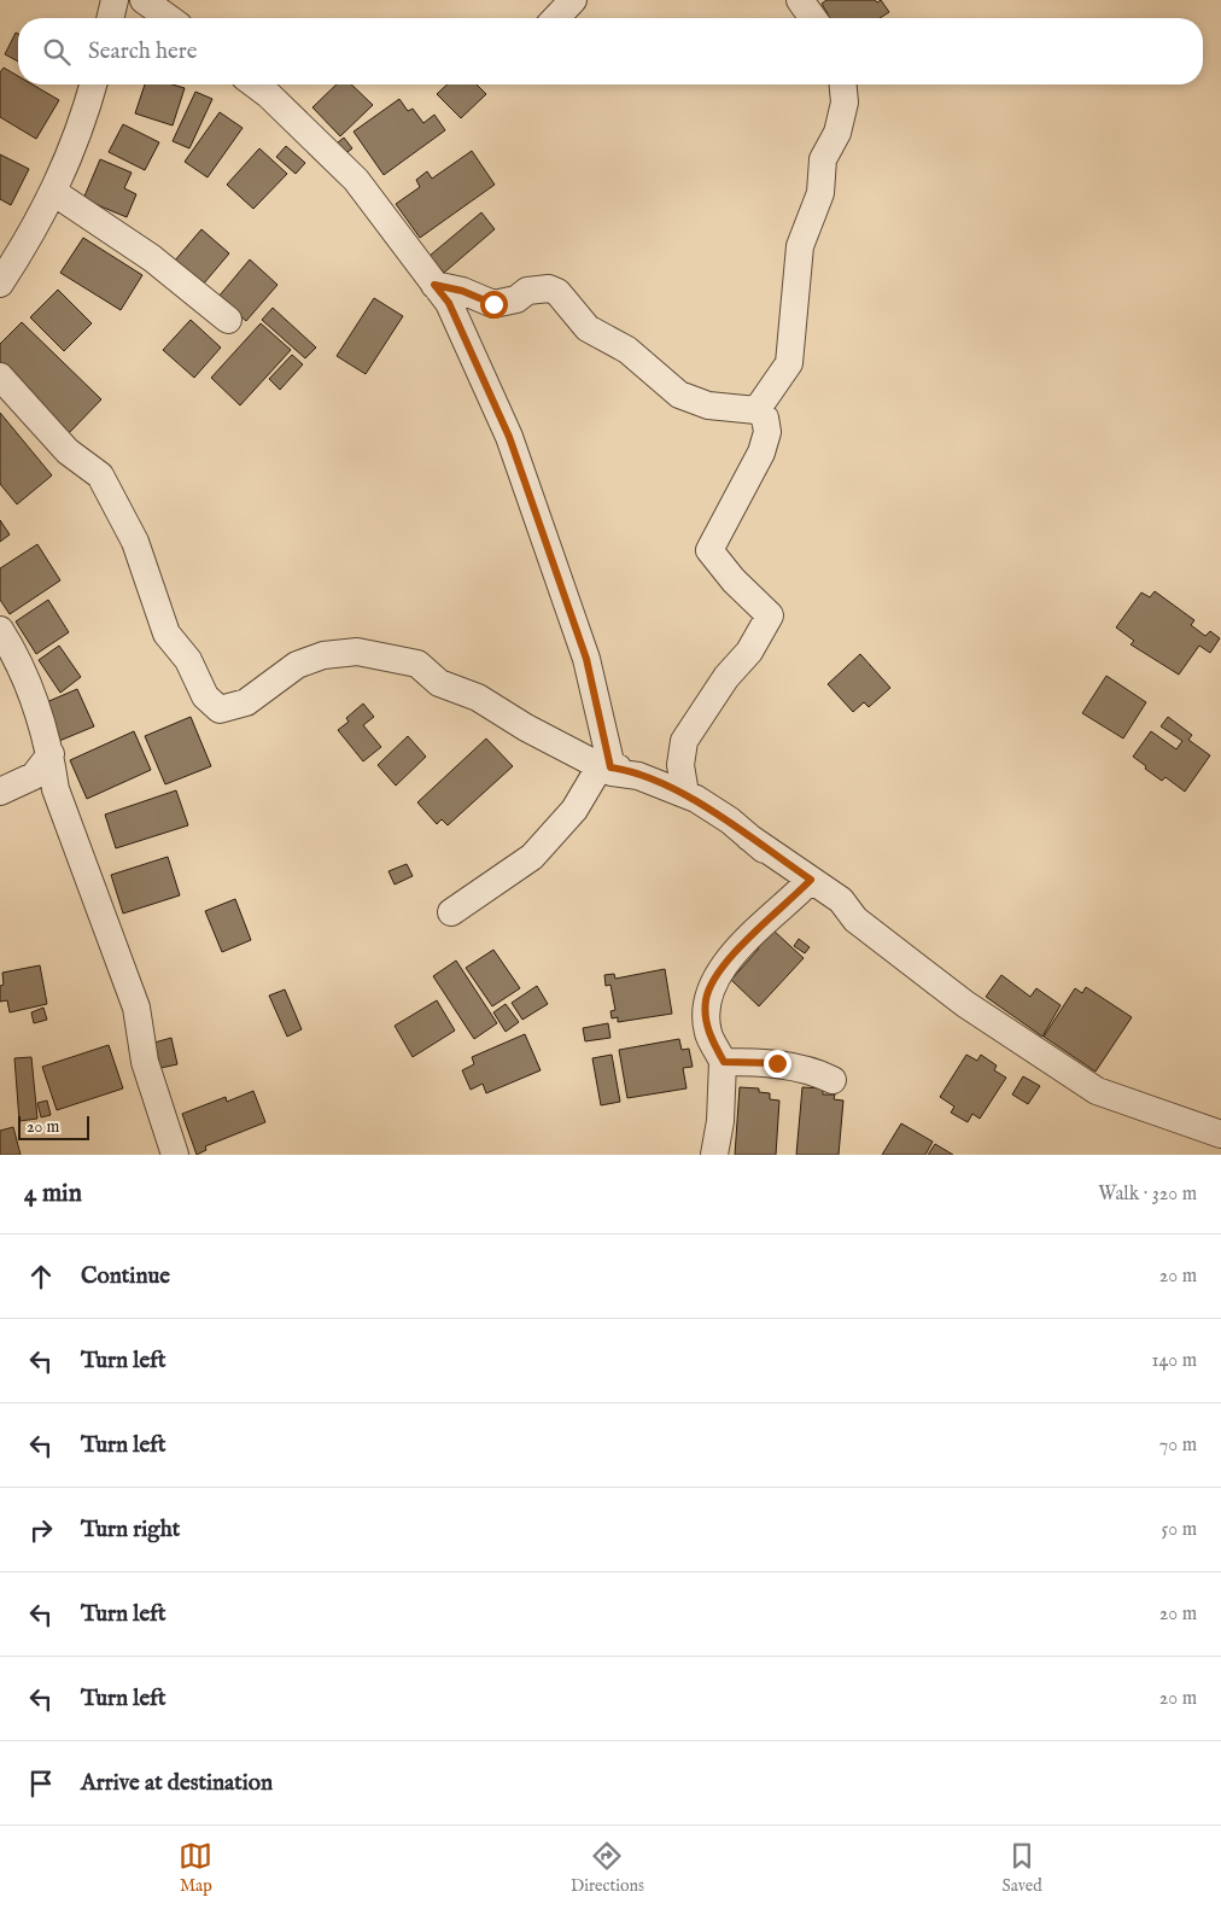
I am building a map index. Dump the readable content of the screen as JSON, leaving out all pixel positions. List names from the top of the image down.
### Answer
{
  "scale_bar": "20 m",
  "page": {
    "search": "Search here",
    "scale": "20 m",
    "heading": ["4 min", "Walk · 320 m"],
    "list": [
      ["Continue", "20 m"],
      ["Turn left", "140 m"],
      ["Turn left", "70 m"],
      ["Turn right", "50 m"],
      ["Turn left", "20 m"],
      ["Turn left", "20 m"],
      "Arrive at destination"
    ],
    "nav": ["Map", "Directions", "Saved"]
  }
}
